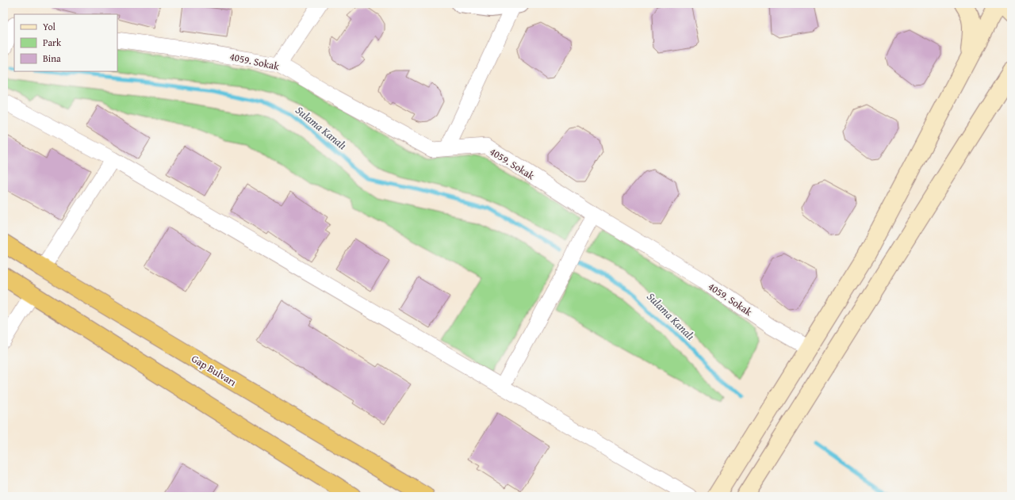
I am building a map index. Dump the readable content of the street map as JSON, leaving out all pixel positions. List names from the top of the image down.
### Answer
{
  "streets": {
    "highway": ["Gap Bulvarı"],
    "street": ["4059. Sokak"]
  },
  "water": ["Sulama Kanalı"],
  "legend": ["Yol", "Park", "Bina"]
}
